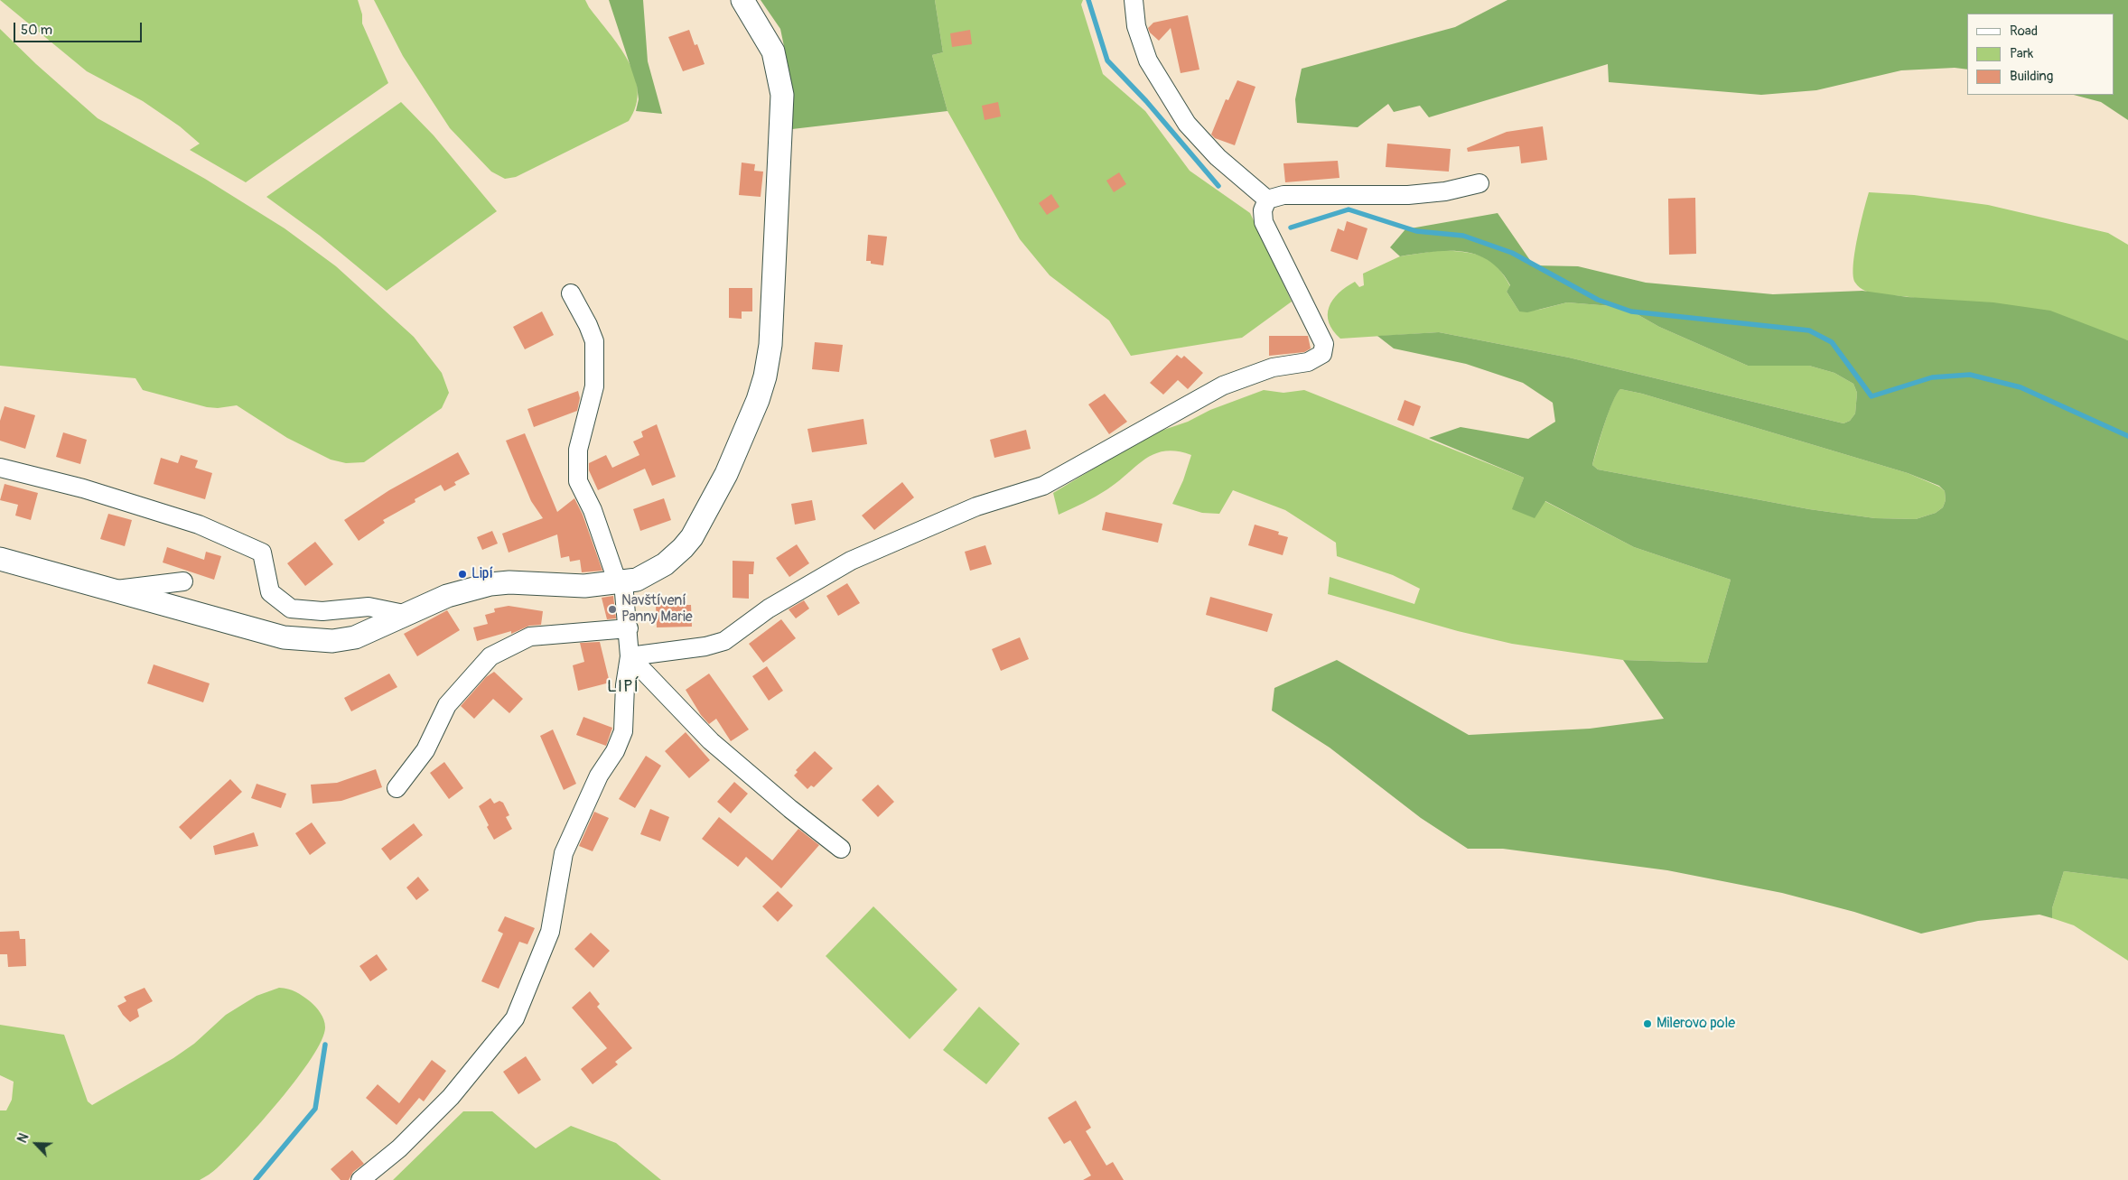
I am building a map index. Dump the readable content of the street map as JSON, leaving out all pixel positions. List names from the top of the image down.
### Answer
{
  "districts": ["LIPÍ"],
  "places": ["Lipí", "Navštívení Panny Marie", "Milerovo pole"],
  "legend": ["Road", "Park", "Building"],
  "scale_bar": "50 m",
  "north": "top left"
}
